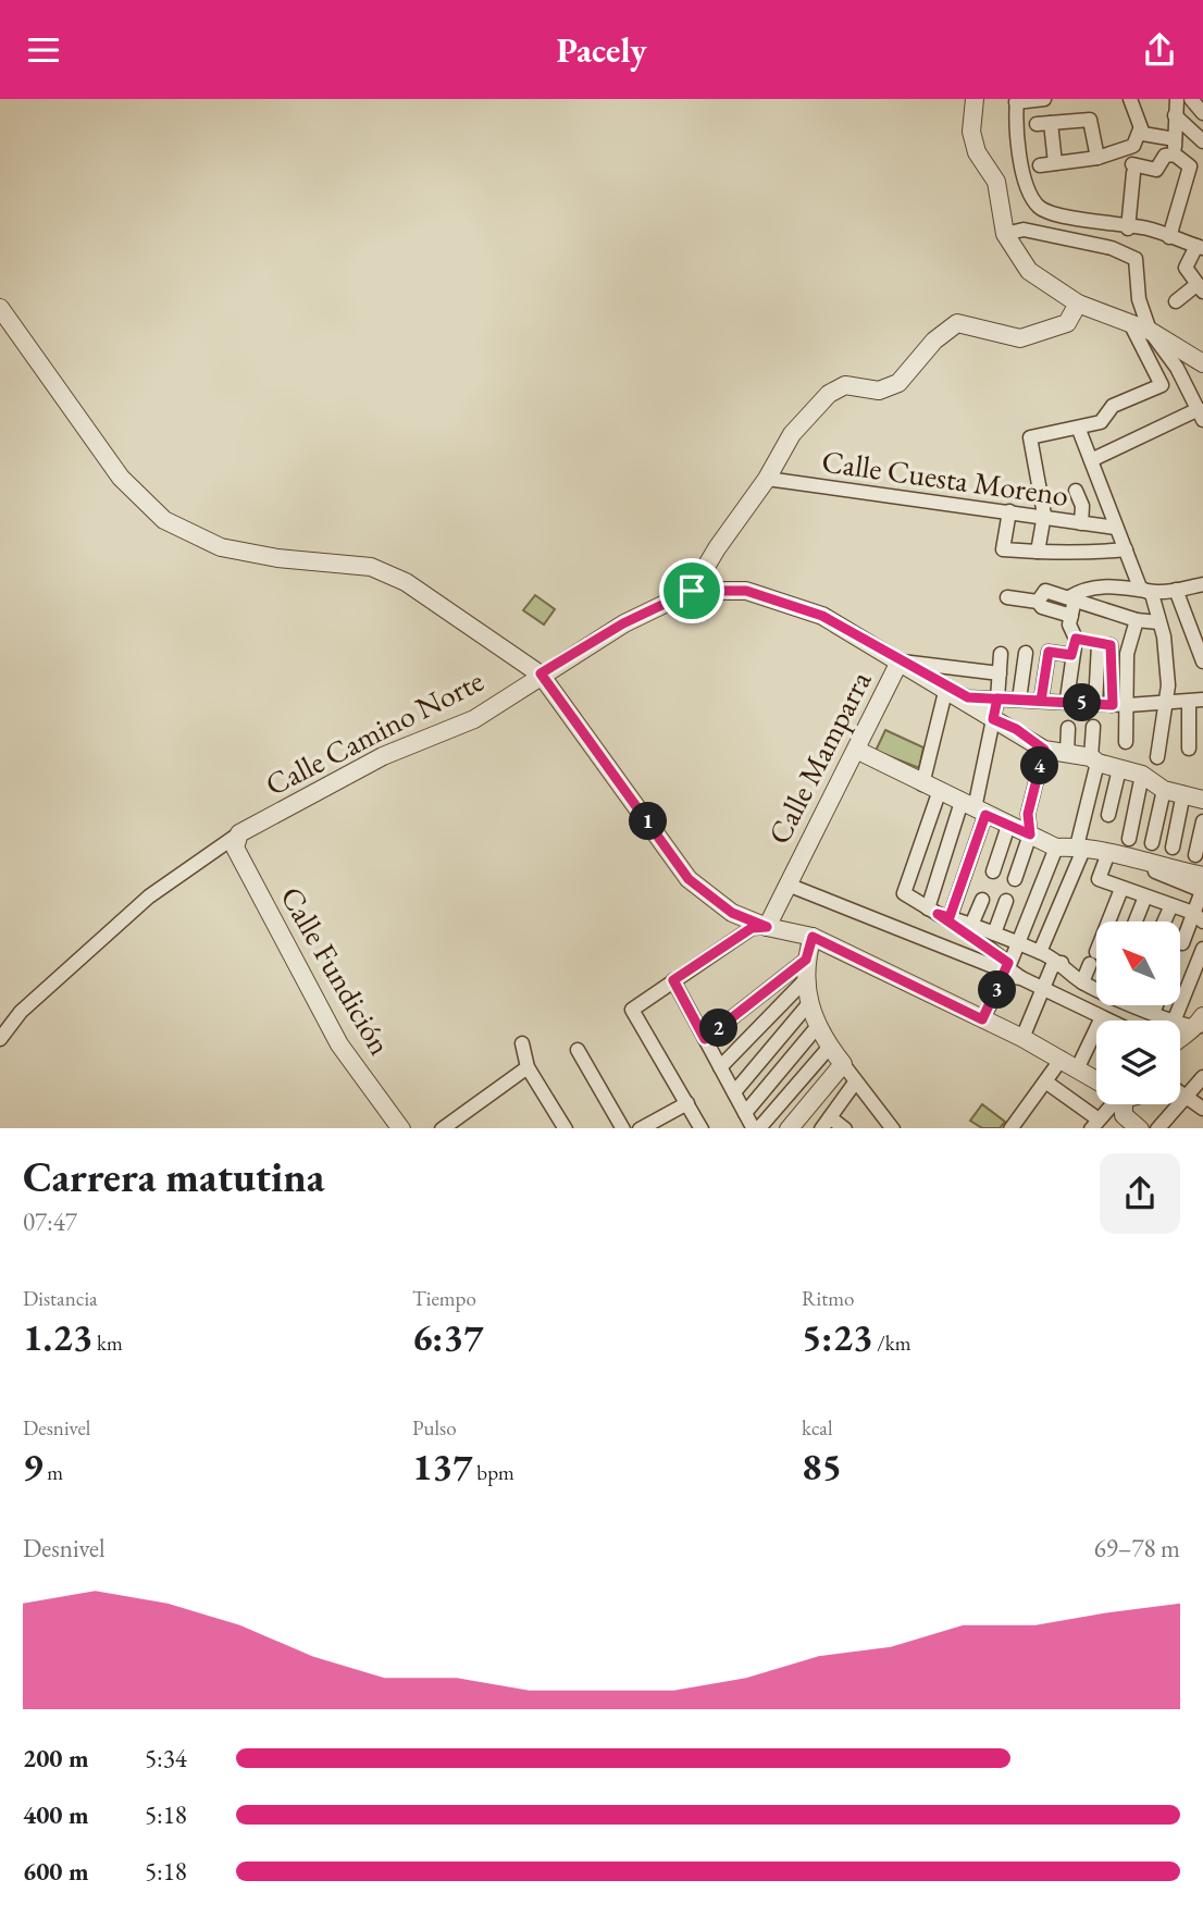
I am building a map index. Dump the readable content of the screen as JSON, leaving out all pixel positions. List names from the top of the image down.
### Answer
{
  "streets": {
    "street": [
      "Calle Cuesta Moreno",
      "Calle Camino Norte",
      "Calle Mamparra",
      "Calle Fundición"
    ]
  },
  "crossings": [
    ["Calle Camino Norte", "Calle Fundición"]
  ],
  "north": "top left",
  "page": {
    "header": "Pacely",
    "pins": [
      "5",
      "4",
      "1",
      "3",
      "2"
    ],
    "heading": ["Carrera matutina", "07:47"],
    "stats": [
      ["Distancia", "1.23 km"],
      ["Tiempo", "6:37"],
      ["Ritmo", "5:23 /km"],
      ["Desnivel", "9 m"],
      ["Pulso", "137 bpm"],
      ["kcal", "85"]
    ],
    "chart": ["Desnivel", "69–78 m"],
    "list": [
      {
        "name": "200 m",
        "note": "5:34"
      },
      {
        "name": "400 m",
        "note": "5:18"
      },
      {
        "name": "600 m",
        "note": "5:18"
      }
    ]
  }
}
